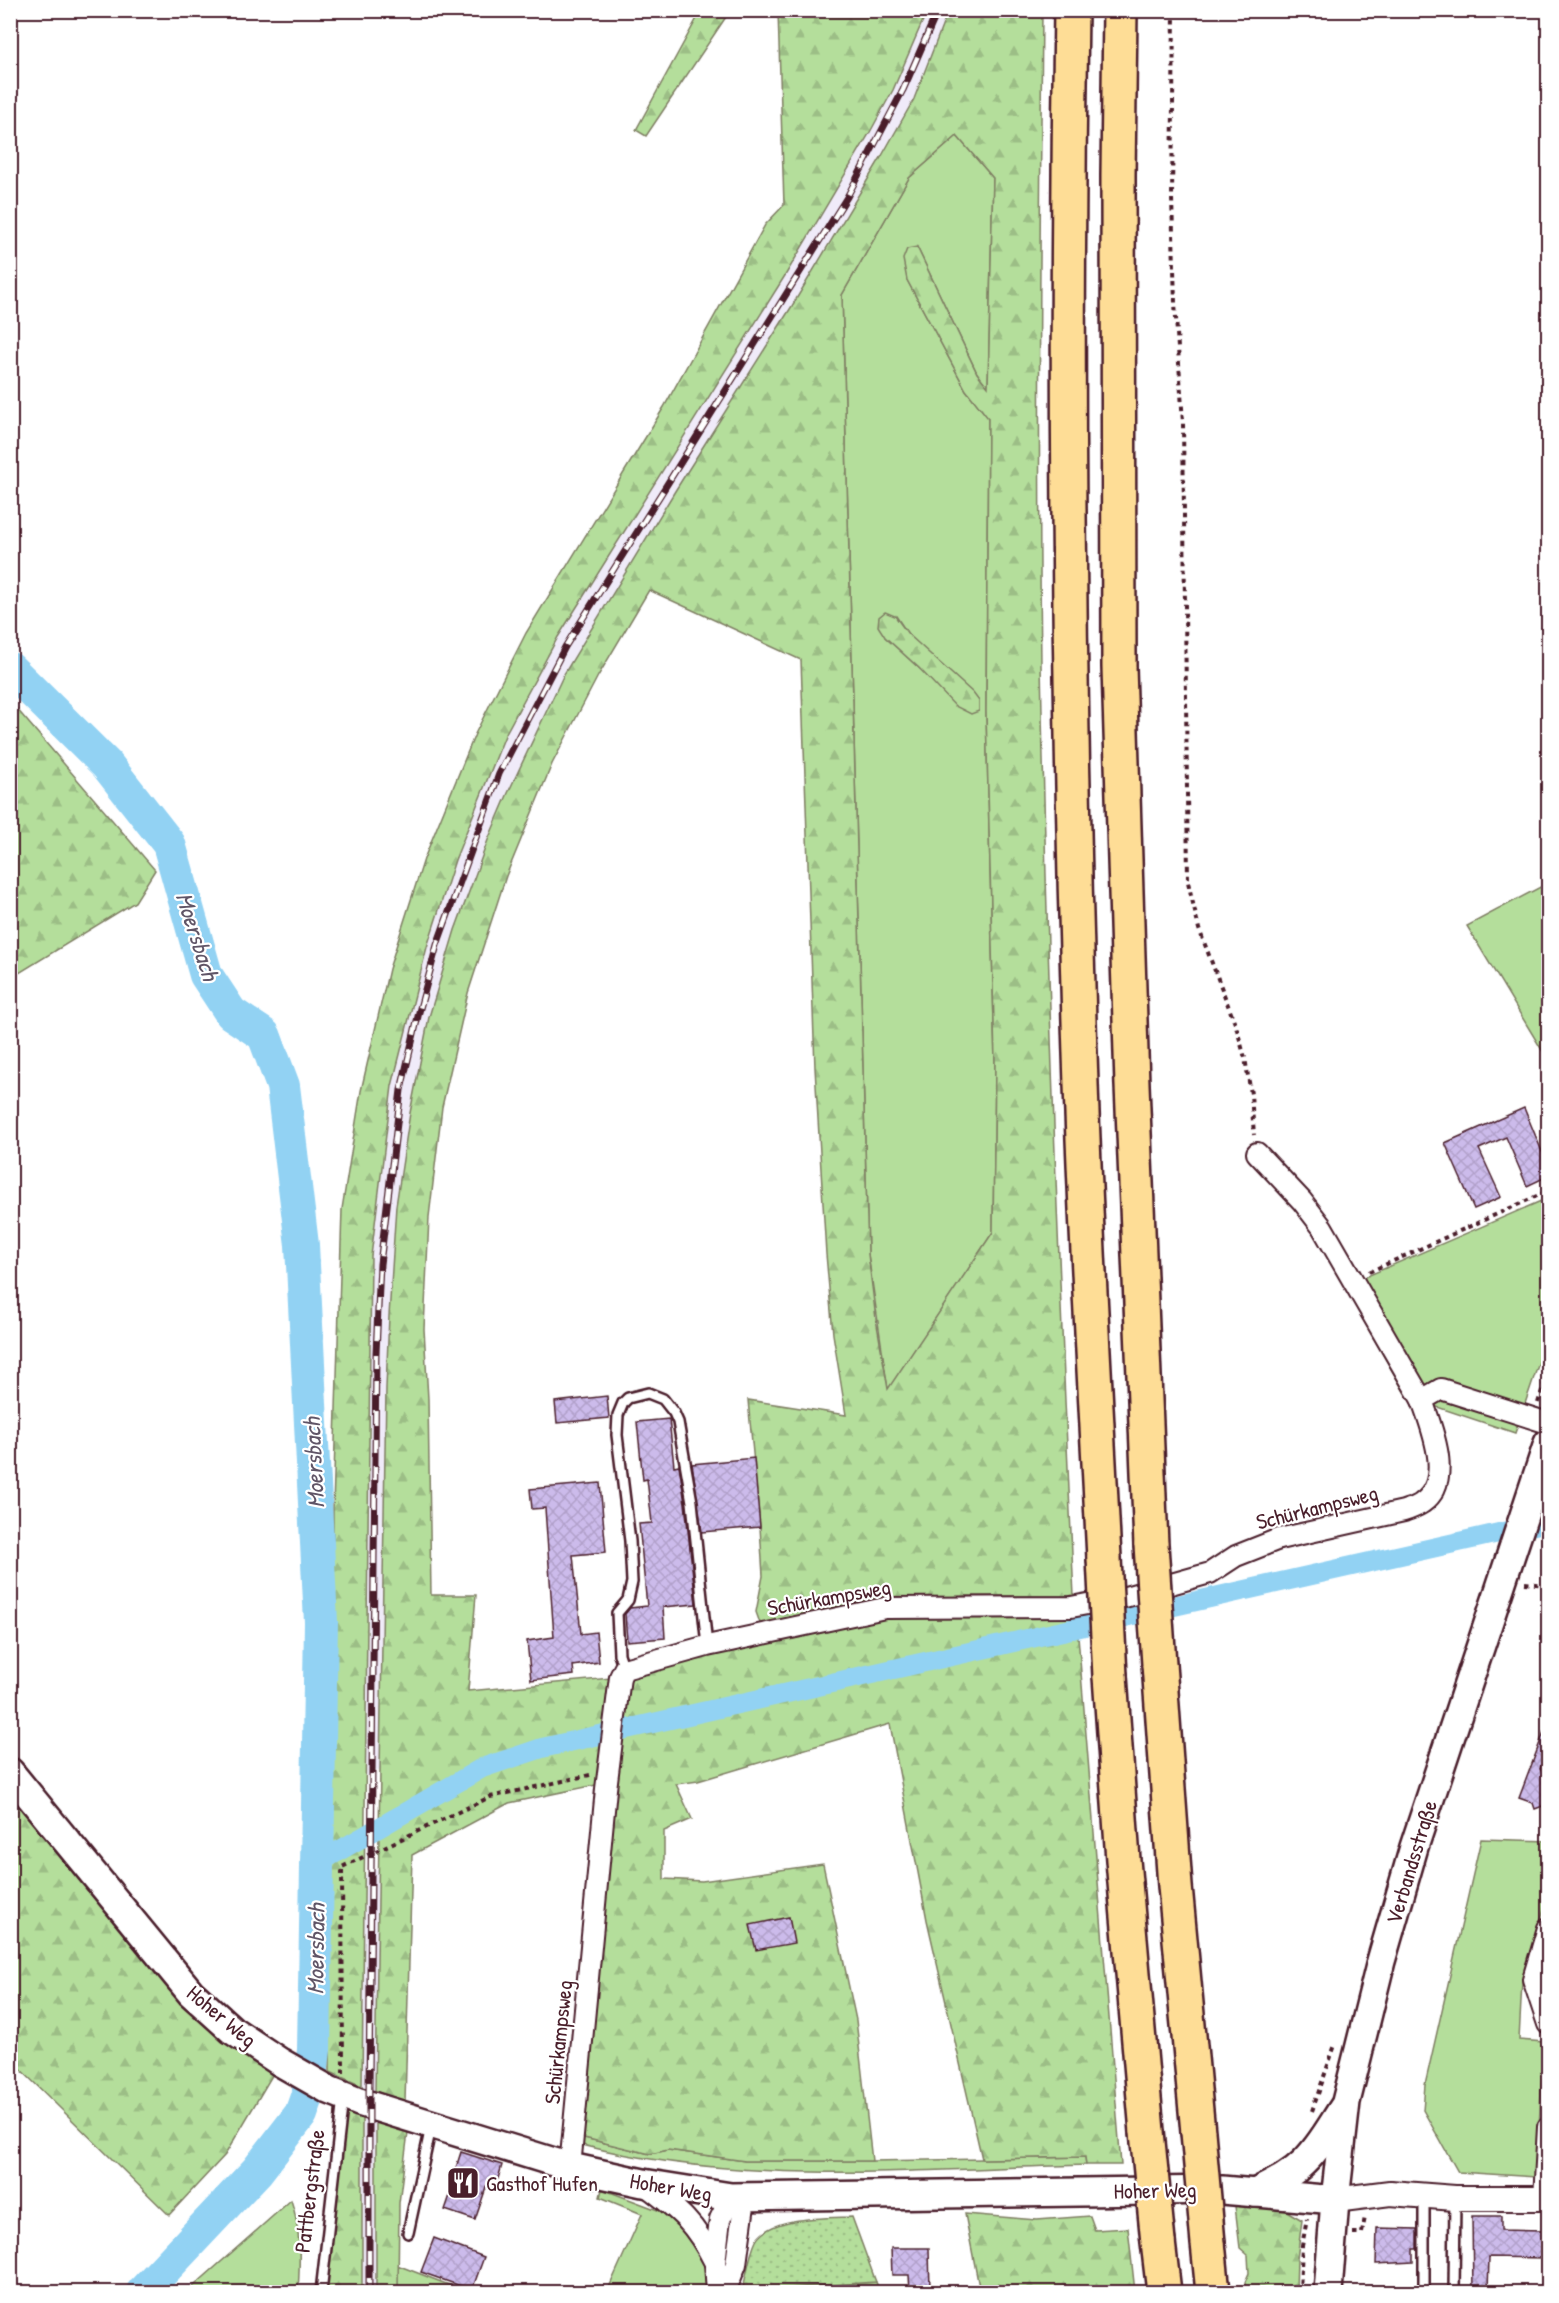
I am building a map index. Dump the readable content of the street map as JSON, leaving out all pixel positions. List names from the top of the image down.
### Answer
{
  "streets": {
    "main road": ["Verbandsstraße", "Hoher Weg"],
    "street": ["Schürkampsweg"],
    "lane": ["Pattbergstraße"]
  },
  "crossings": [
    ["Schürkampsweg", "Hoher Weg"],
    ["Verbandsstraße", "Hoher Weg"],
    ["Hoher Weg", "Pattbergstraße"]
  ],
  "water": ["Moersbach"],
  "places": {
    "restaurant": ["Gasthof Hufen"]
  }
}
